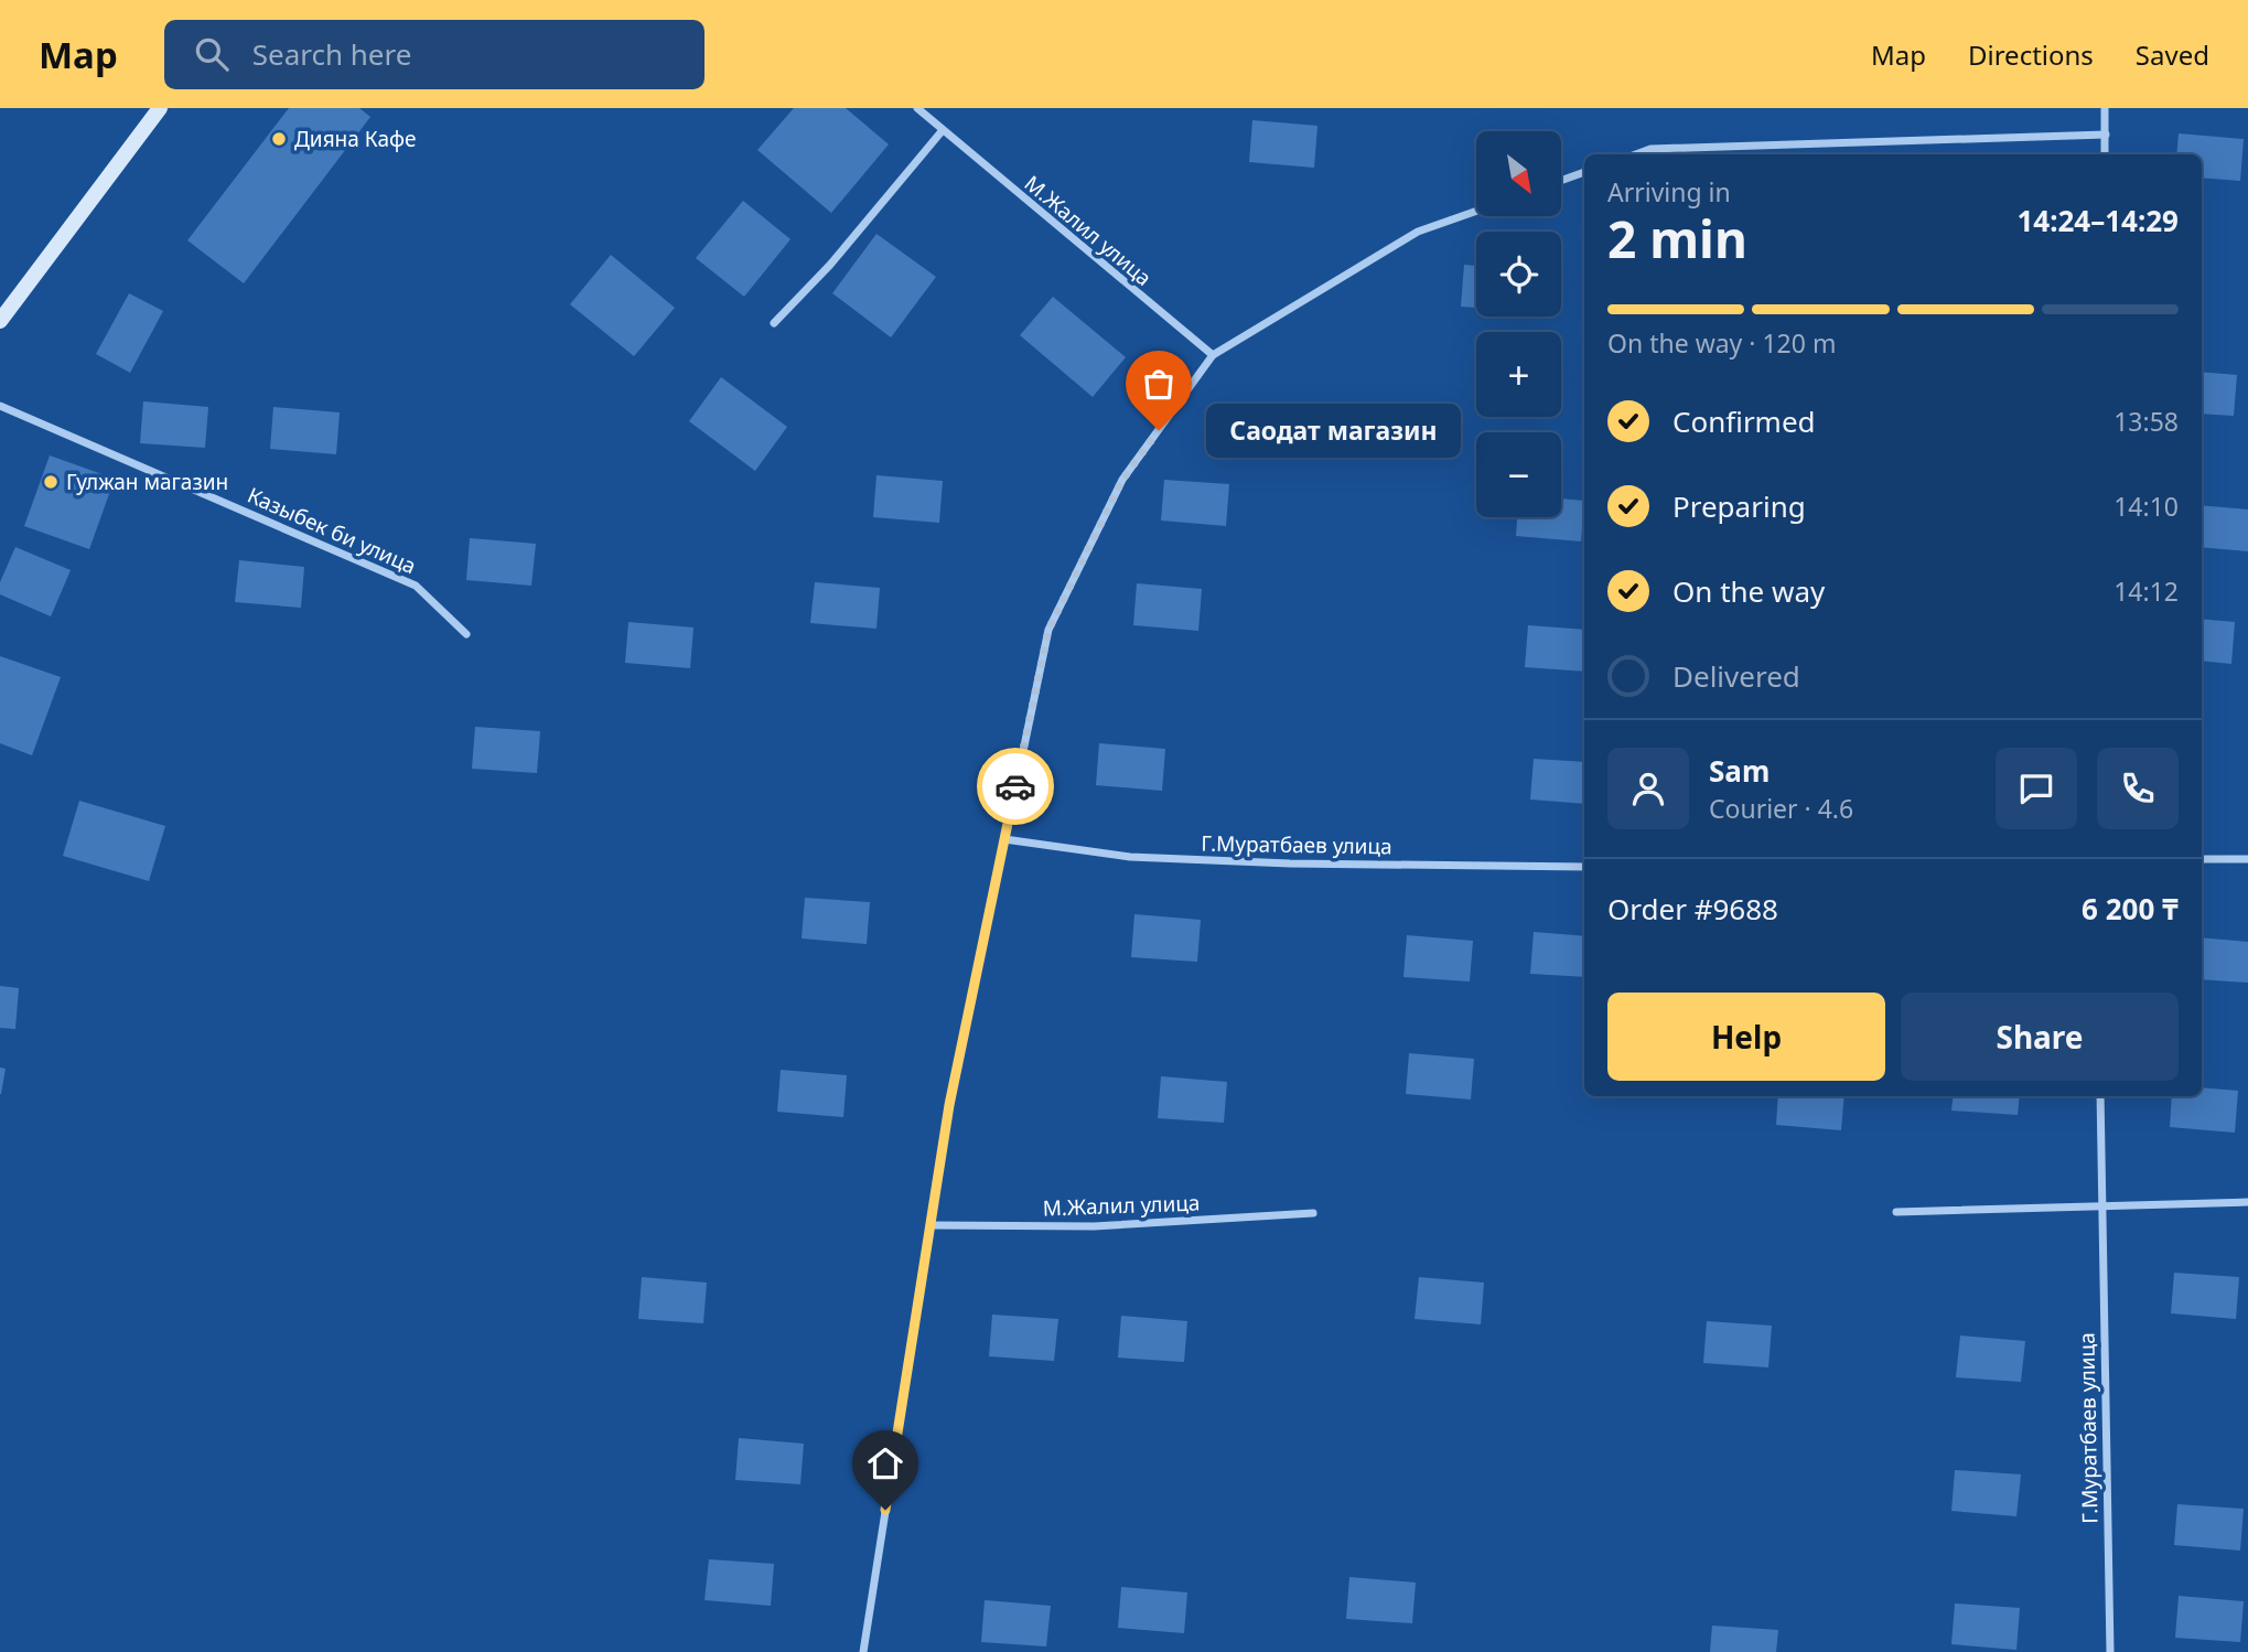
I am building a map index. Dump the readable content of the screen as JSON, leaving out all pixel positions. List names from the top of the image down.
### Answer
{
  "streets": {
    "street": ["М.Жалил улица", "Казыбек би улица", "Г.Муратбаев улица"]
  },
  "places": ["Дияна Кафе", "Саодат магазин", "Гулжан магазин"],
  "north": "bottom right",
  "page": {
    "header": "Map",
    "search": "Search here",
    "nav": ["Map", "Directions", "Saved"],
    "map_buttons": ["+", "−"],
    "heading": ["2 min", "Arriving in", "14:24–14:29"],
    "panel": [
      "Sam",
      "Courier · 4.6",
      "Order #9688",
      "6 200 ₸"
    ],
    "bar": "On the way · 120 m",
    "list": [
      ["Confirmed", "13:58"],
      ["Preparing", "14:10"],
      ["On the way", "14:12"],
      "Delivered"
    ],
    "bubble": "Саодат магазин",
    "buttons": ["Help", "Share"]
  }
}
